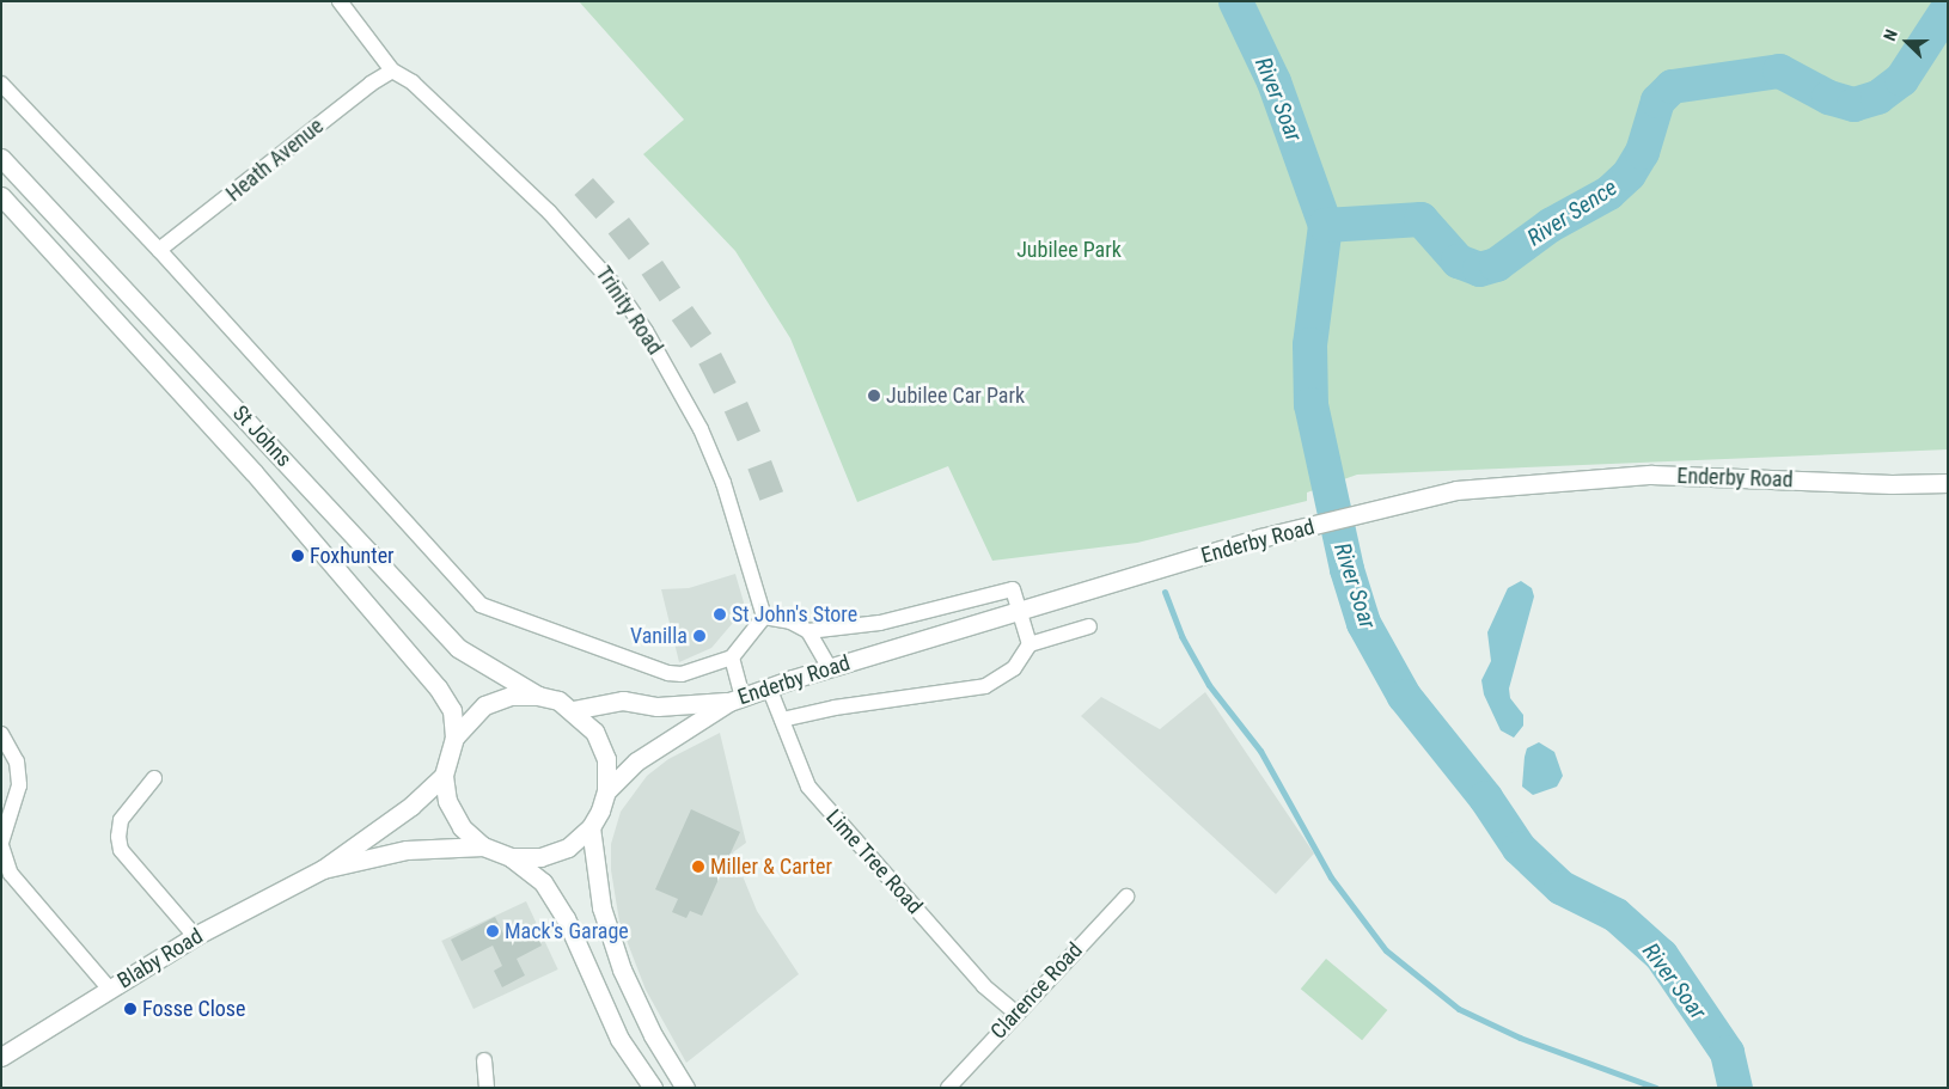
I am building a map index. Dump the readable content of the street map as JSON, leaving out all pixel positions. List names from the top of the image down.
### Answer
{
  "streets": {
    "main road": ["St Johns", "Enderby Road", "Blaby Road"],
    "street": [
      "Heath Avenue",
      "Trinity Road",
      "Lime Tree Road",
      "Clarence Road"
    ]
  },
  "crossings": [
    ["Heath Avenue", "Trinity Road"],
    ["St Johns", "Enderby Road"],
    ["St Johns", "Blaby Road"],
    ["Enderby Road", "Lime Tree Road"],
    ["Enderby Road", "Blaby Road"],
    ["Lime Tree Road", "Clarence Road"]
  ],
  "water": ["River Soar", "River Sence"],
  "parks": ["Jubilee Park"],
  "places": [
    "Jubilee Car Park",
    "Foxhunter",
    "St John's Store",
    "Vanilla",
    "Miller & Carter",
    "Mack's Garage",
    "Fosse Close"
  ],
  "north": "left"
}
